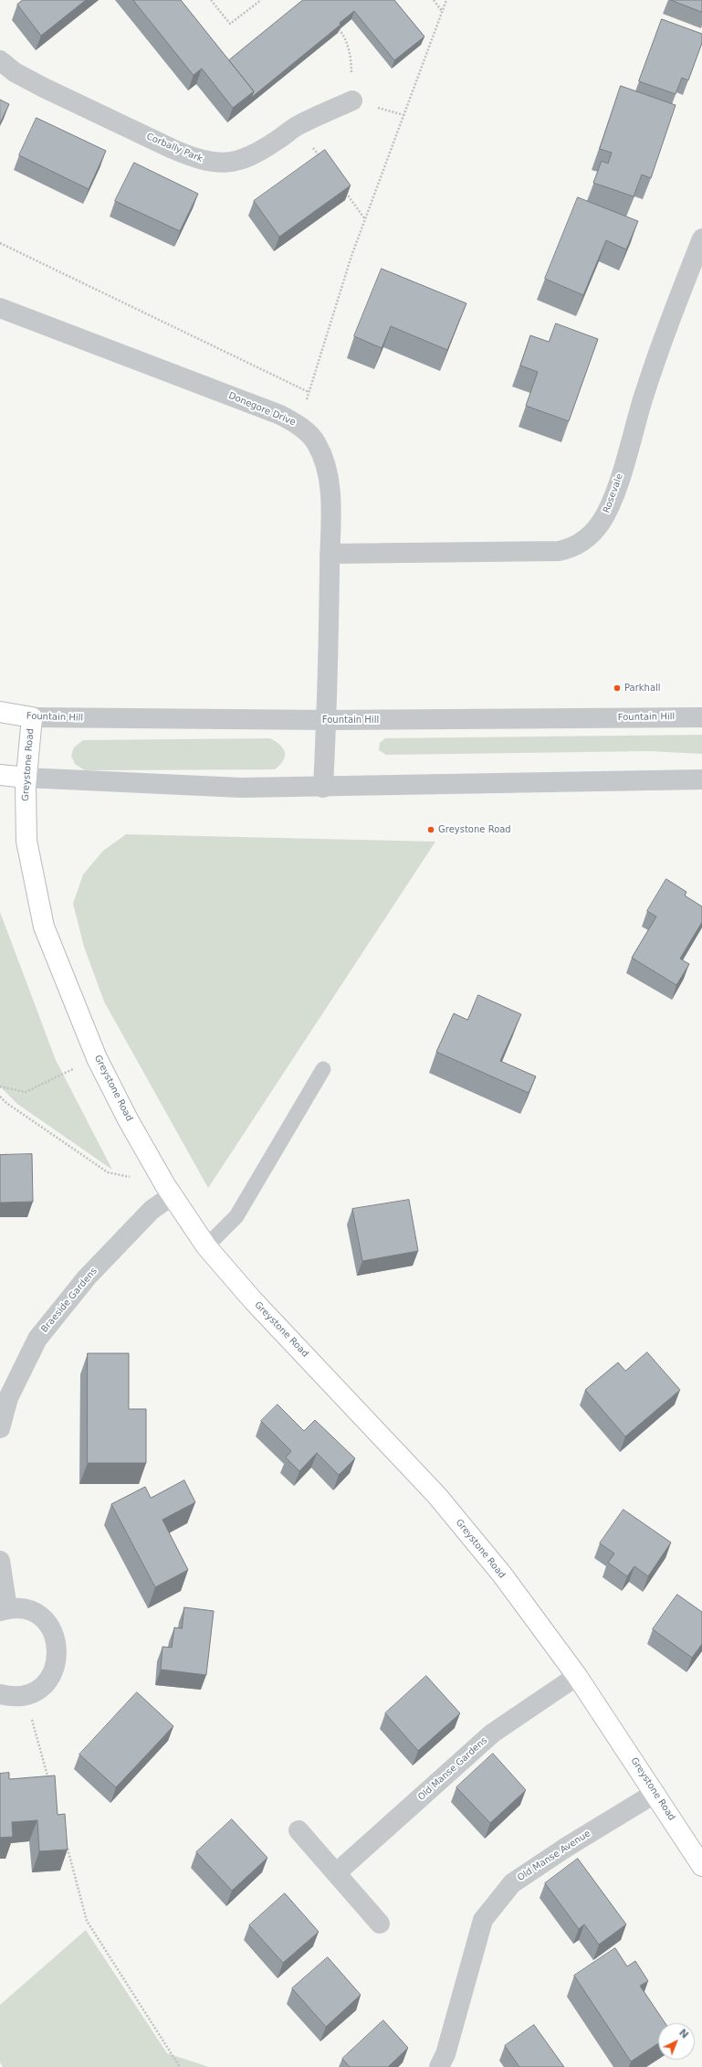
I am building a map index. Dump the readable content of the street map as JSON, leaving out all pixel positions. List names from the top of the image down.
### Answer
{
  "streets": {
    "main road": ["Fountain Hill", "Greystone Road"],
    "street": [
      "Corbally Park",
      "Donegore Drive",
      "Rosevale",
      "Braeside Gardens",
      "Old Manse Gardens",
      "Old Manse Avenue"
    ]
  },
  "crossings": [
    ["Donegore Drive", "Rosevale"],
    ["Donegore Drive", "Fountain Hill"],
    ["Fountain Hill", "Greystone Road"],
    ["Greystone Road", "Braeside Gardens"],
    ["Greystone Road", "Old Manse Gardens"],
    ["Greystone Road", "Old Manse Avenue"]
  ],
  "places": ["Parkhall", "Greystone Road"],
  "north": "top right"
}
